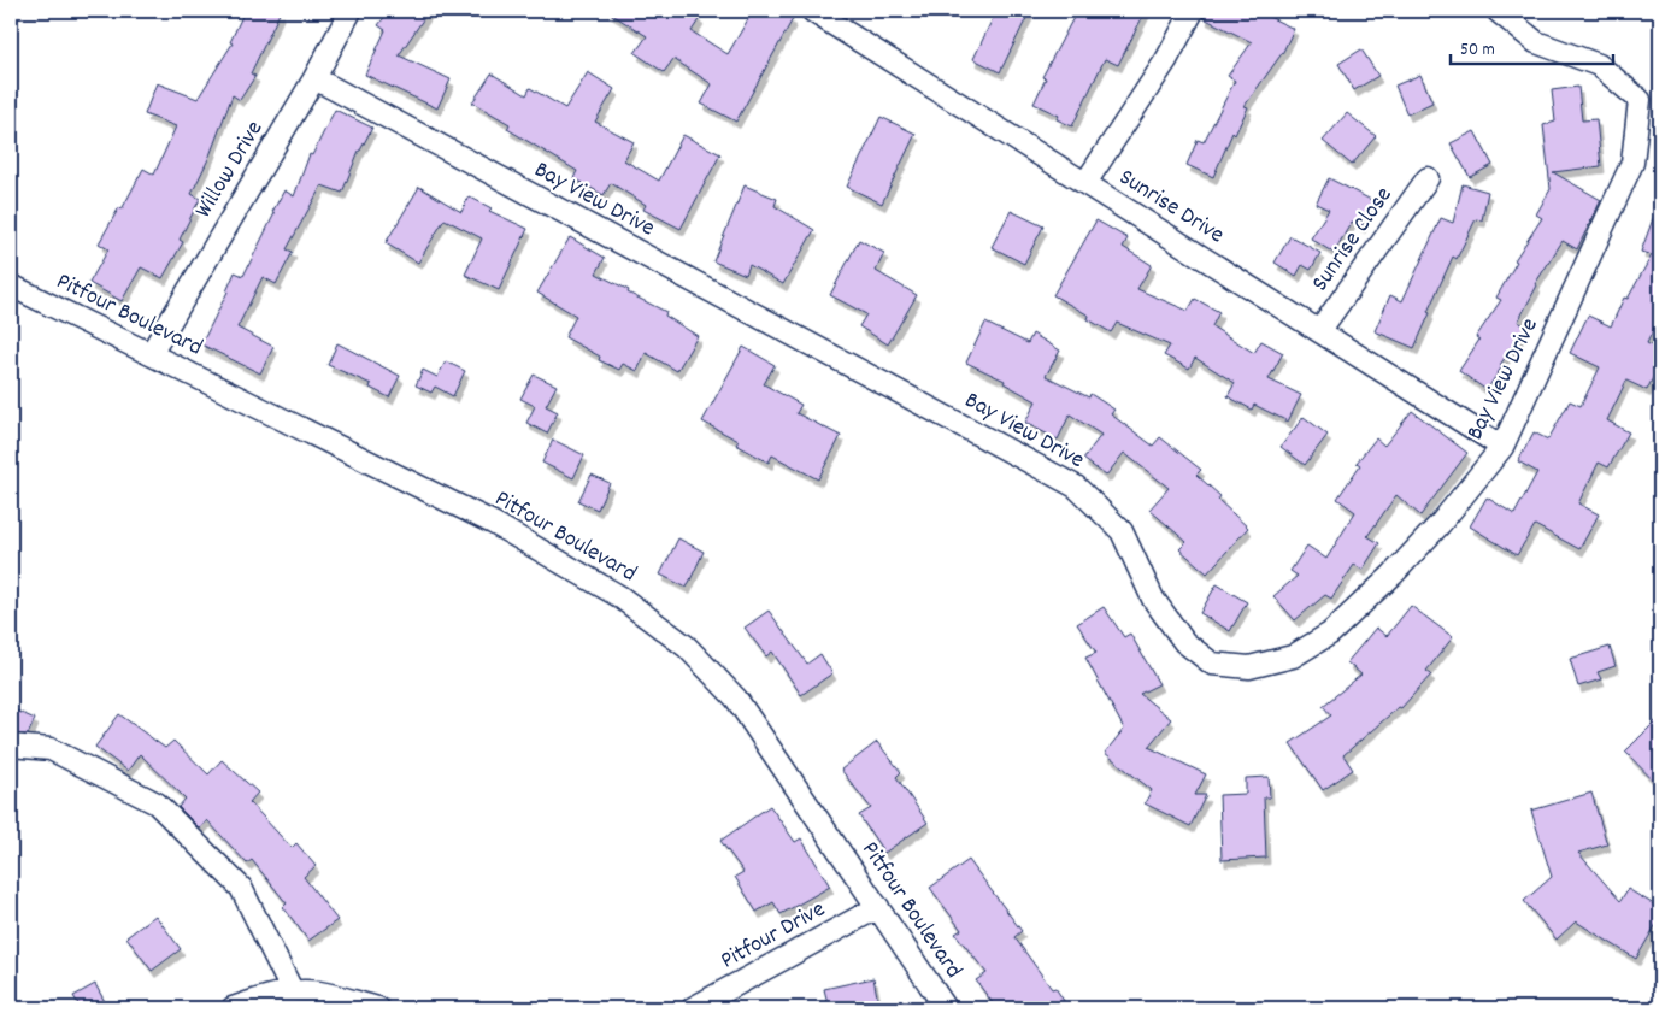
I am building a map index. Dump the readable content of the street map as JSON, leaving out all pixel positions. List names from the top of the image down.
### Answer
{
  "streets": {
    "street": [
      "Willow Drive",
      "Bay View Drive",
      "Sunrise Drive",
      "Sunrise Close",
      "Pitfour Boulevard",
      "Pitfour Drive"
    ]
  },
  "crossings": [
    ["Willow Drive", "Bay View Drive"],
    ["Willow Drive", "Pitfour Boulevard"],
    ["Bay View Drive", "Sunrise Drive"],
    ["Sunrise Drive", "Sunrise Close"],
    ["Pitfour Boulevard", "Pitfour Drive"]
  ],
  "scale_bar": "50 m"
}
